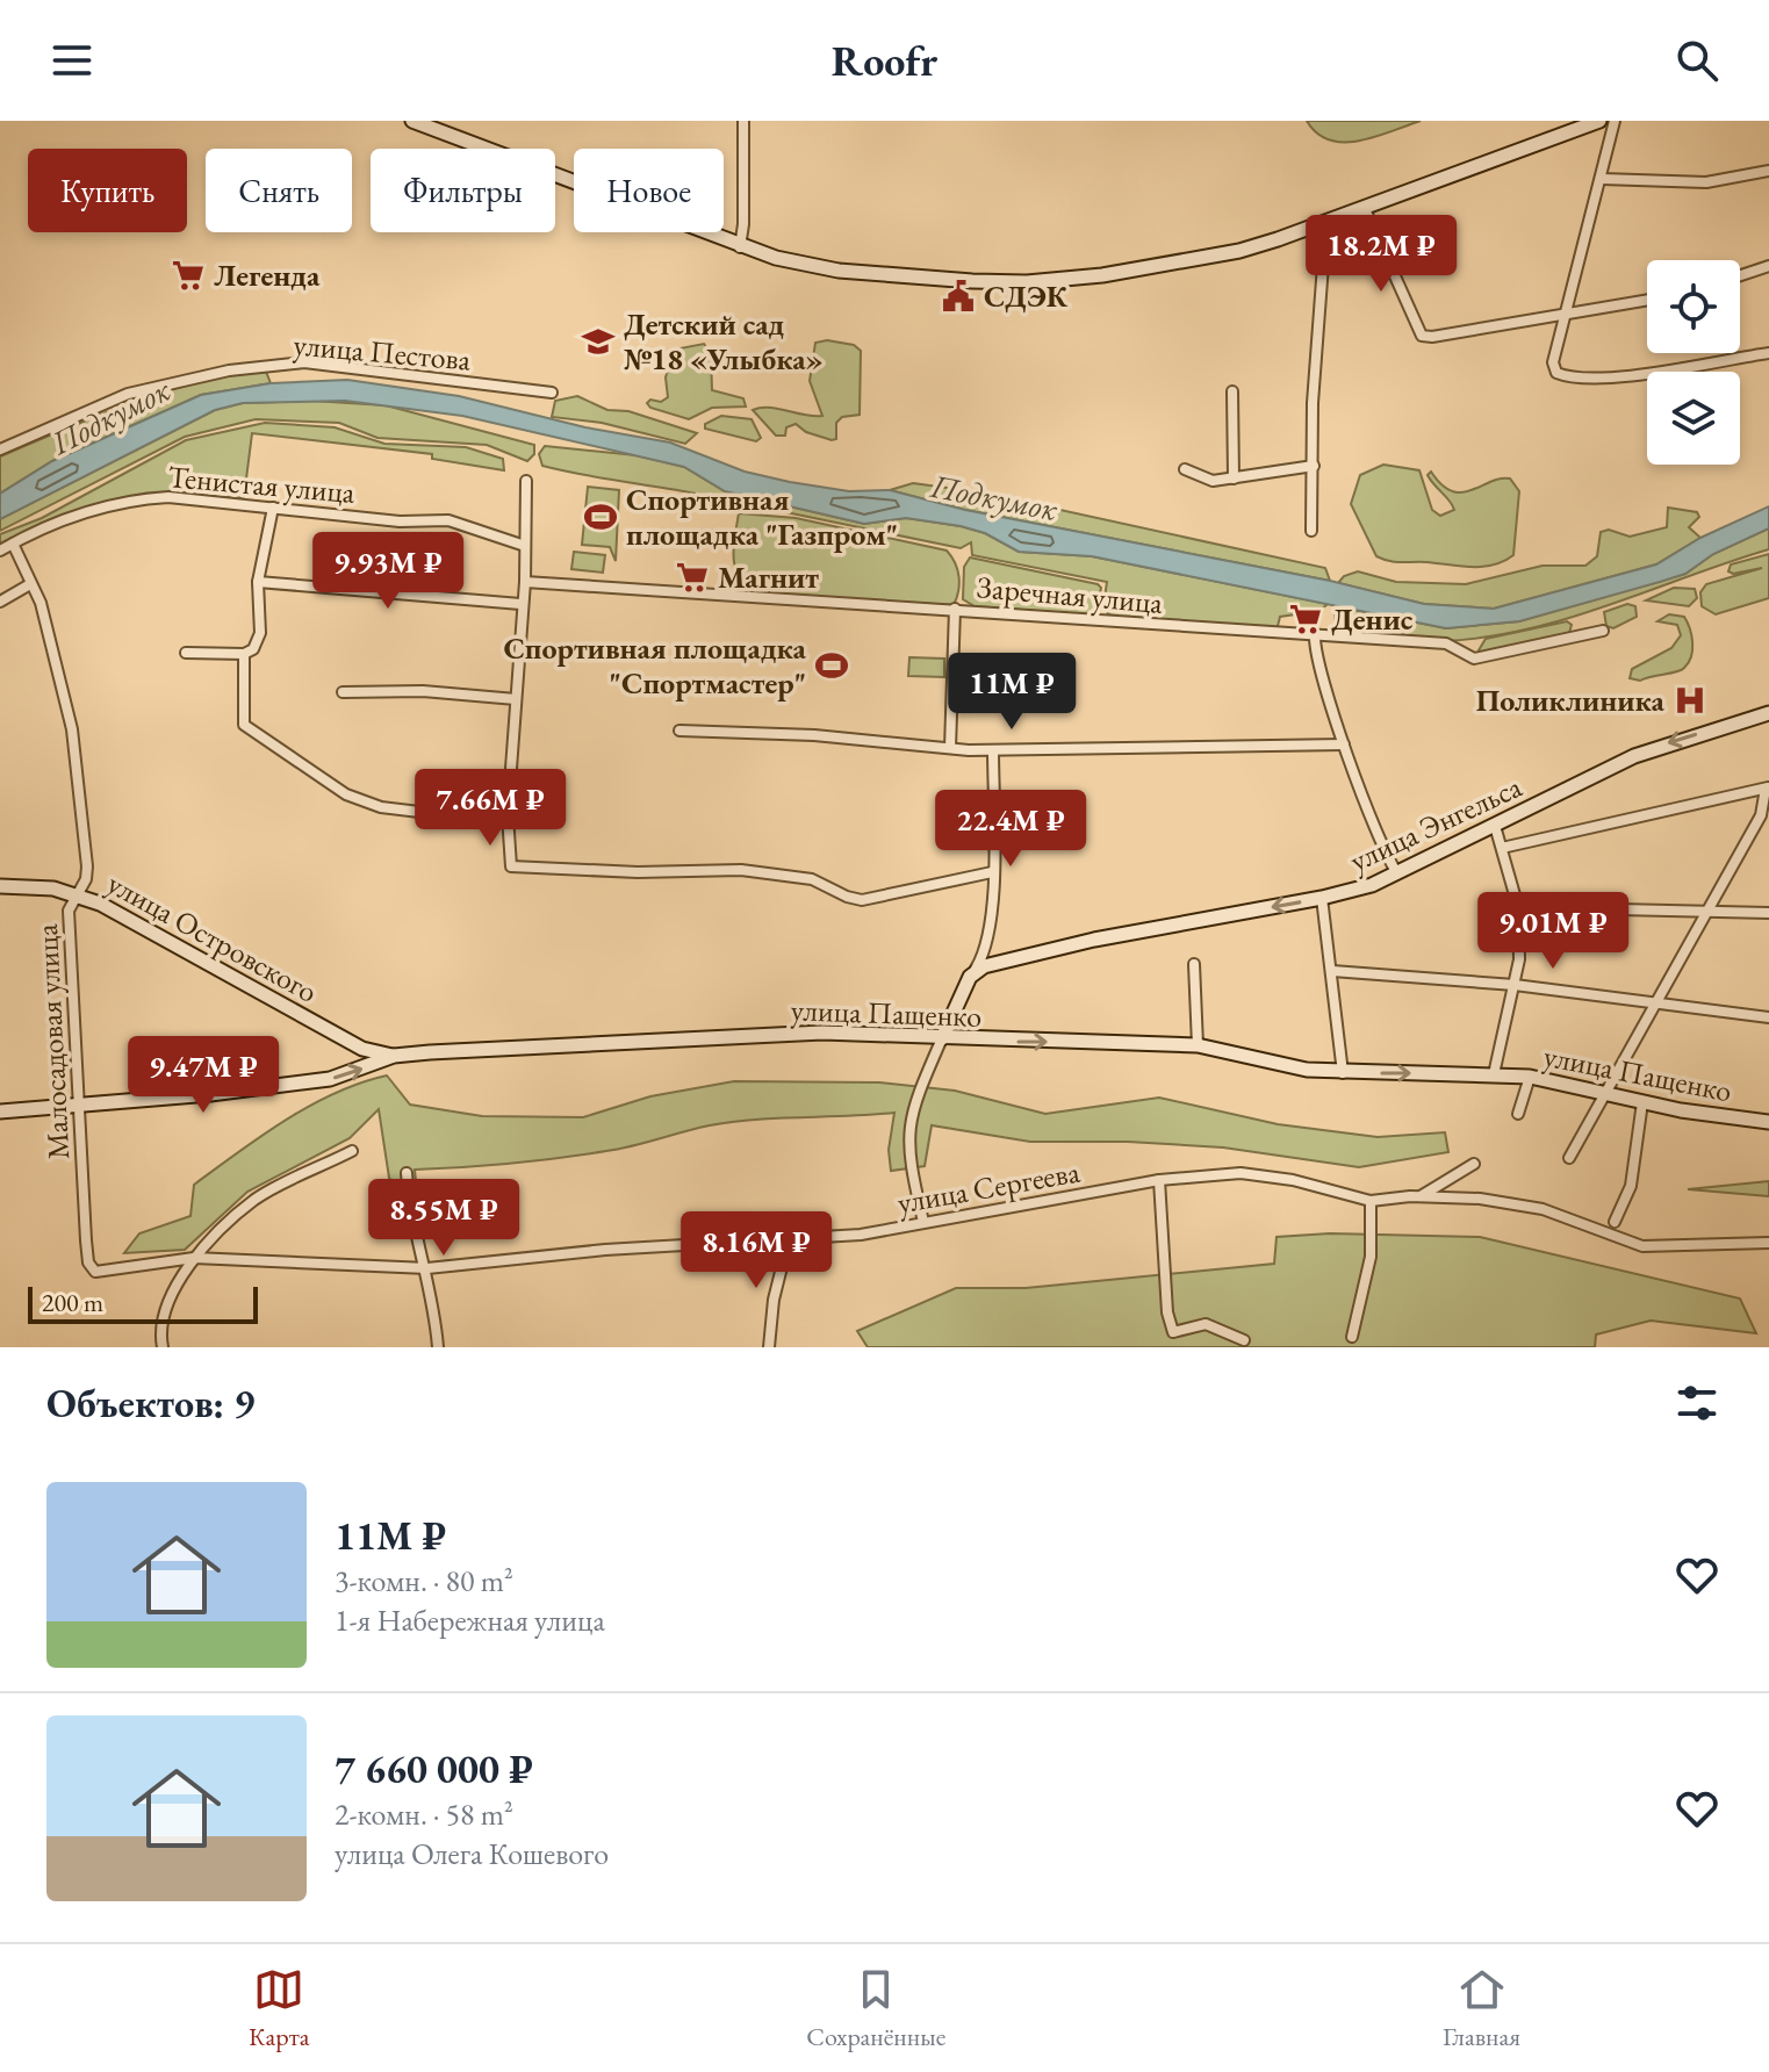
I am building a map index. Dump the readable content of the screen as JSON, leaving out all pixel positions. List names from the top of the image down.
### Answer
{
  "streets": {
    "street": [
      "улица Пестова",
      "Тенистая улица",
      "Заречная улица",
      "улица Энгельса",
      "улица Островского",
      "улица Пащенко",
      "Малосадовая улица",
      "улица Сергеева"
    ]
  },
  "crossings": [
    ["Тенистая улица", "Малосадовая улица"],
    ["улица Островского", "улица Пащенко"],
    ["улица Островского", "Малосадовая улица"],
    ["улица Пащенко", "Малосадовая улица"],
    ["Малосадовая улица", "улица Сергеева"]
  ],
  "one_way": ["улица Пащенко"],
  "water": ["Подкумок"],
  "places": {
    "supermarket": ["Легенда", "Магнит", "Денис"],
    "public building": ["СДЭК"],
    "school or university": ["Детский сад №18 «Улыбка»"],
    "sports": ["Спортивная площадка \"Газпром\"", "Спортивная площадка \"Спортмастер\""],
    "hospital": ["Поликлиника"]
  },
  "scale_bar": "200 m",
  "page": {
    "header": "Roofr",
    "chip": [
      "Купить",
      "Снять",
      "Фильтры",
      "Новое"
    ],
    "price": [
      "18.2M ₽",
      "9.93M ₽",
      "11M ₽",
      "7.66M ₽",
      "22.4M ₽",
      "9.01M ₽",
      "9.47M ₽",
      "8.55M ₽",
      "8.16M ₽"
    ],
    "scale": "200 m",
    "heading": "Объектов: 9",
    "list": [
      {
        "name": "11M ₽",
        "note": "3-комн. · 80 m² · 1-я Набережная улица"
      },
      {
        "name": "7 660 000 ₽",
        "note": "2-комн. · 58 m² · улица Олега Кошевого"
      }
    ],
    "tabs": ["Карта", "Сохранённые", "Главная"]
  }
}
